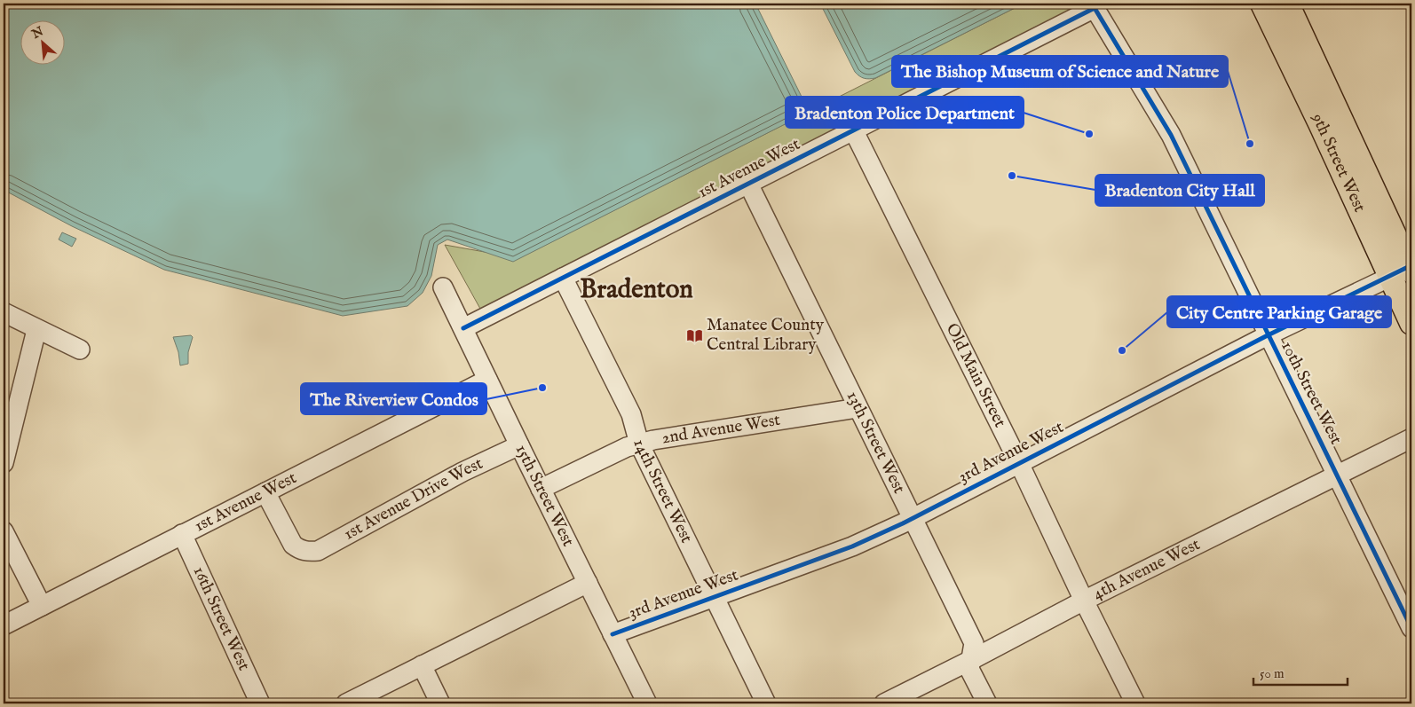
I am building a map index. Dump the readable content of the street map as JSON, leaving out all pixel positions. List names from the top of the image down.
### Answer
{
  "streets": {
    "main road": ["9th Street West"],
    "street": [
      "1st Avenue West",
      "Old Main Street",
      "10th Street West",
      "2nd Avenue West",
      "13th Street West",
      "3rd Avenue West",
      "14th Street West",
      "15th Street West",
      "1st Avenue Drive West",
      "4th Avenue West",
      "16th Street West"
    ]
  },
  "crossings": [
    ["9th Street West", "3rd Avenue West"],
    ["1st Avenue West", "Old Main Street"],
    ["1st Avenue West", "10th Street West"],
    ["1st Avenue West", "13th Street West"],
    ["1st Avenue West", "14th Street West"],
    ["1st Avenue West", "15th Street West"],
    ["1st Avenue West", "1st Avenue Drive West"],
    ["1st Avenue West", "16th Street West"],
    ["Old Main Street", "3rd Avenue West"],
    ["Old Main Street", "4th Avenue West"],
    ["10th Street West", "3rd Avenue West"],
    ["10th Street West", "4th Avenue West"],
    ["2nd Avenue West", "13th Street West"],
    ["2nd Avenue West", "14th Street West"],
    ["2nd Avenue West", "15th Street West"],
    ["13th Street West", "3rd Avenue West"],
    ["13th Street West", "4th Avenue West"],
    ["3rd Avenue West", "14th Street West"],
    ["3rd Avenue West", "15th Street West"],
    ["15th Street West", "1st Avenue Drive West"]
  ],
  "districts": ["Bradenton"],
  "places": {
    "other": [
      "Bradenton Police Department",
      "The Bishop Museum of Science and Nature",
      "Bradenton City Hall",
      "City Centre Parking Garage",
      "The Riverview Condos"
    ],
    "library": ["Manatee County Central Library"]
  },
  "scale_bar": "50 m",
  "north": "top left"
}
